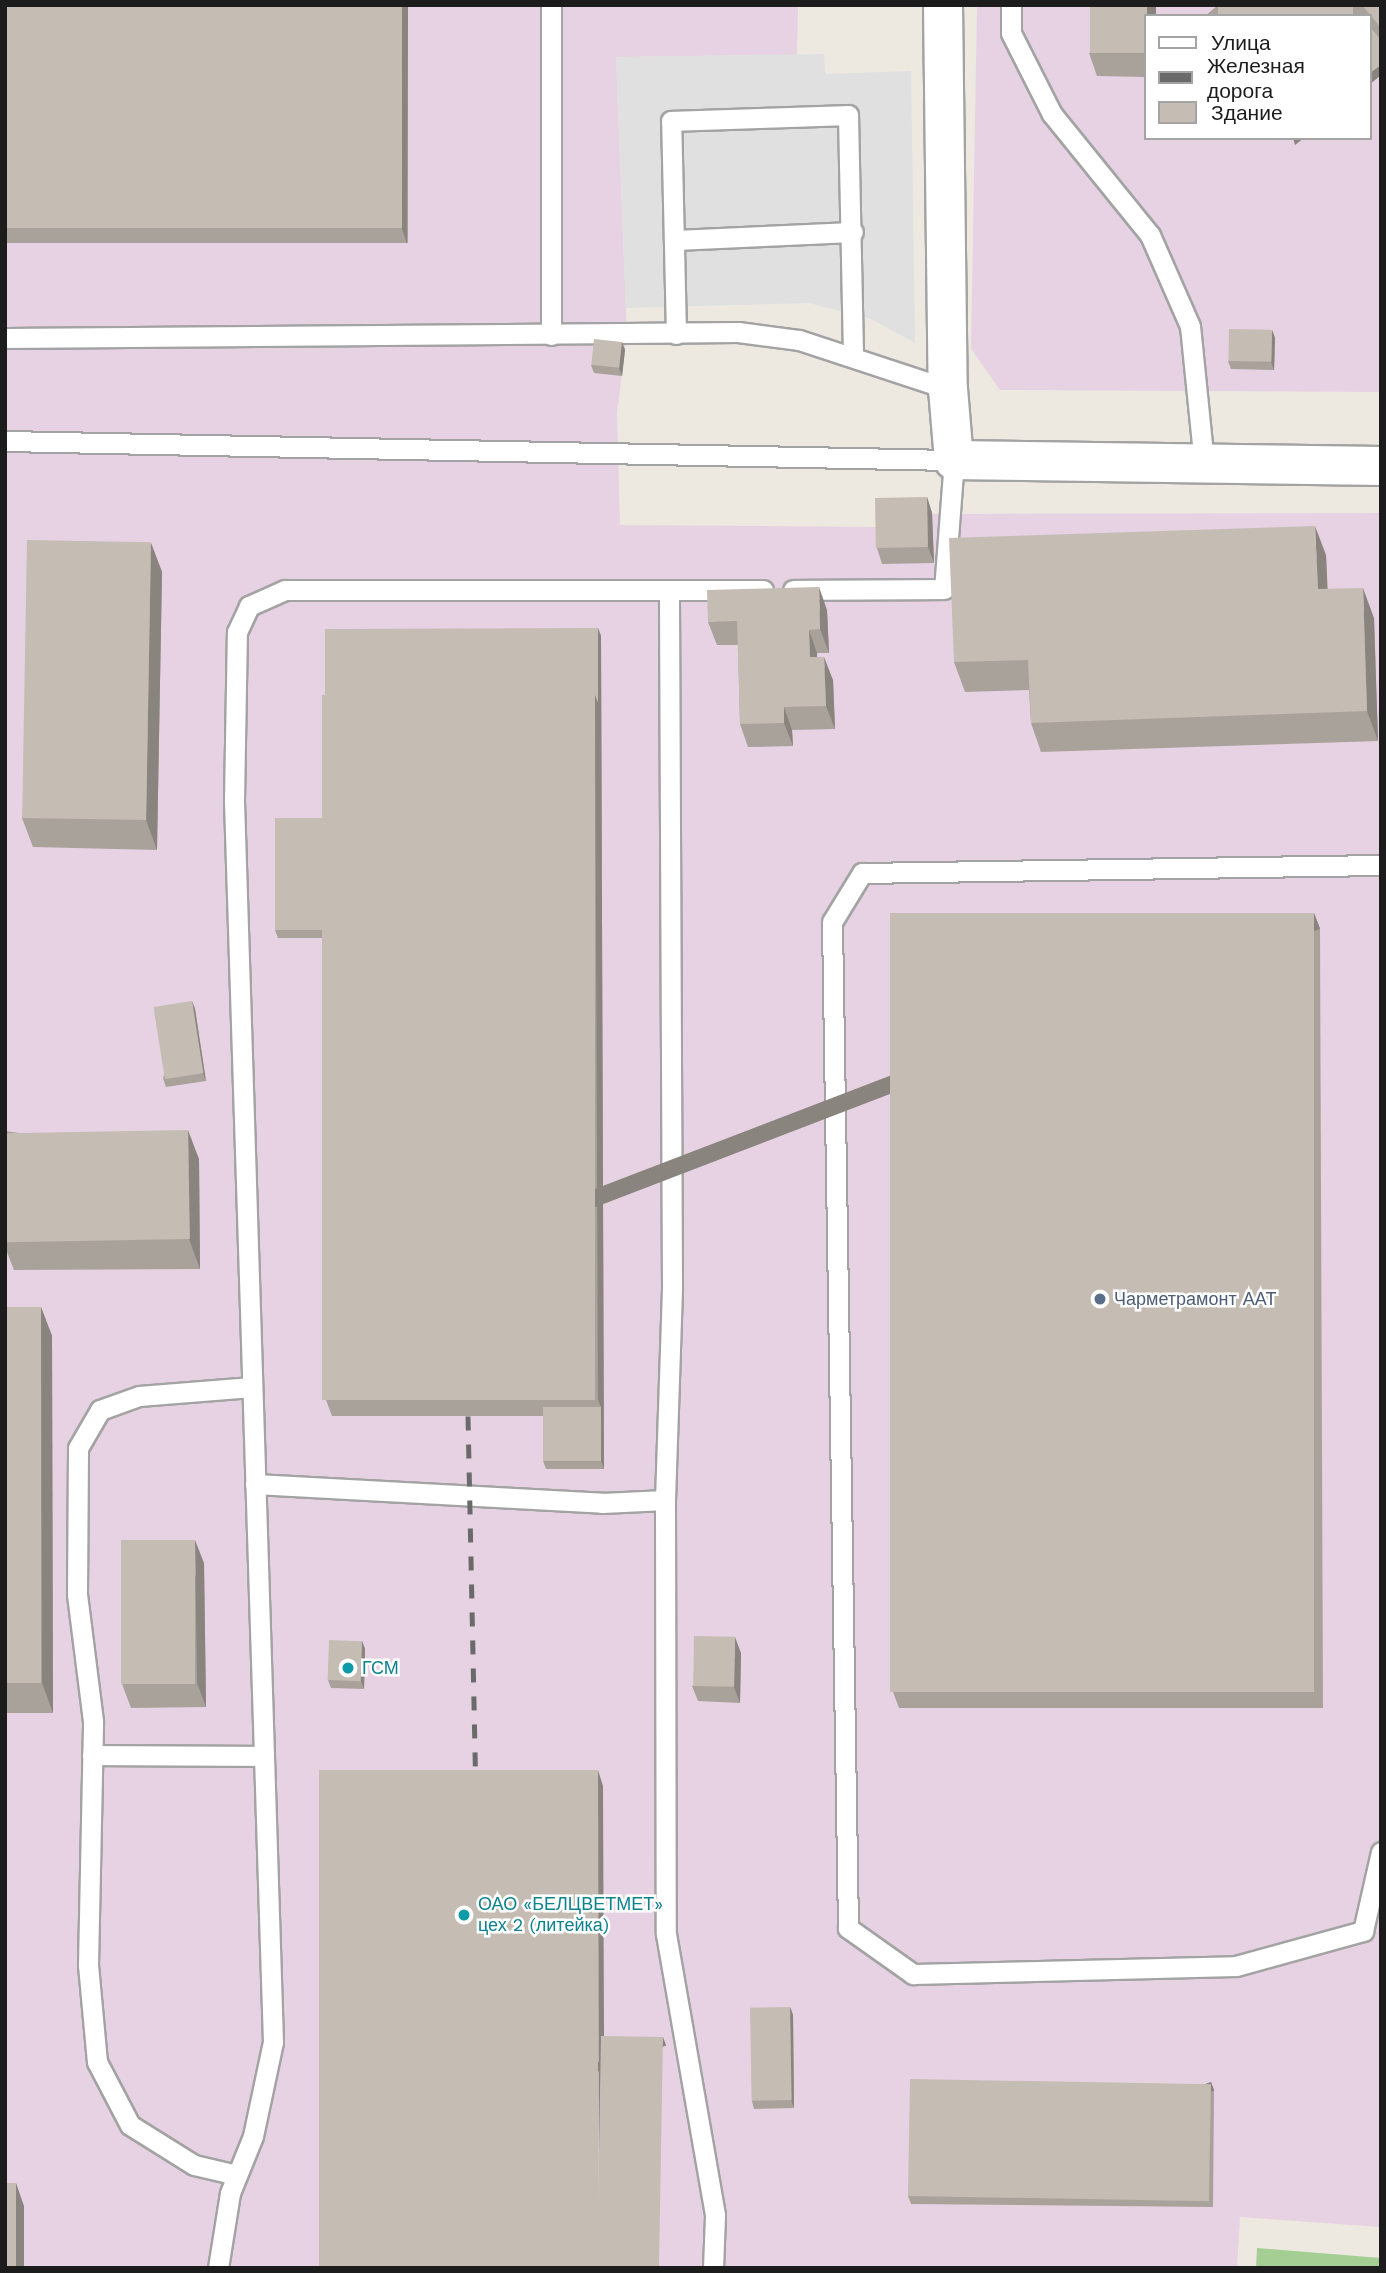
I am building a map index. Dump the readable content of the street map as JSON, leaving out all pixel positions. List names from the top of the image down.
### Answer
{
  "places": ["Чарметрамонт ААТ", "ГСМ", "ОАО «БЕЛЦВЕТМЕТ» цех 2 (литейка)"],
  "legend": ["Улица", "Железная дорога", "Здание"]
}
